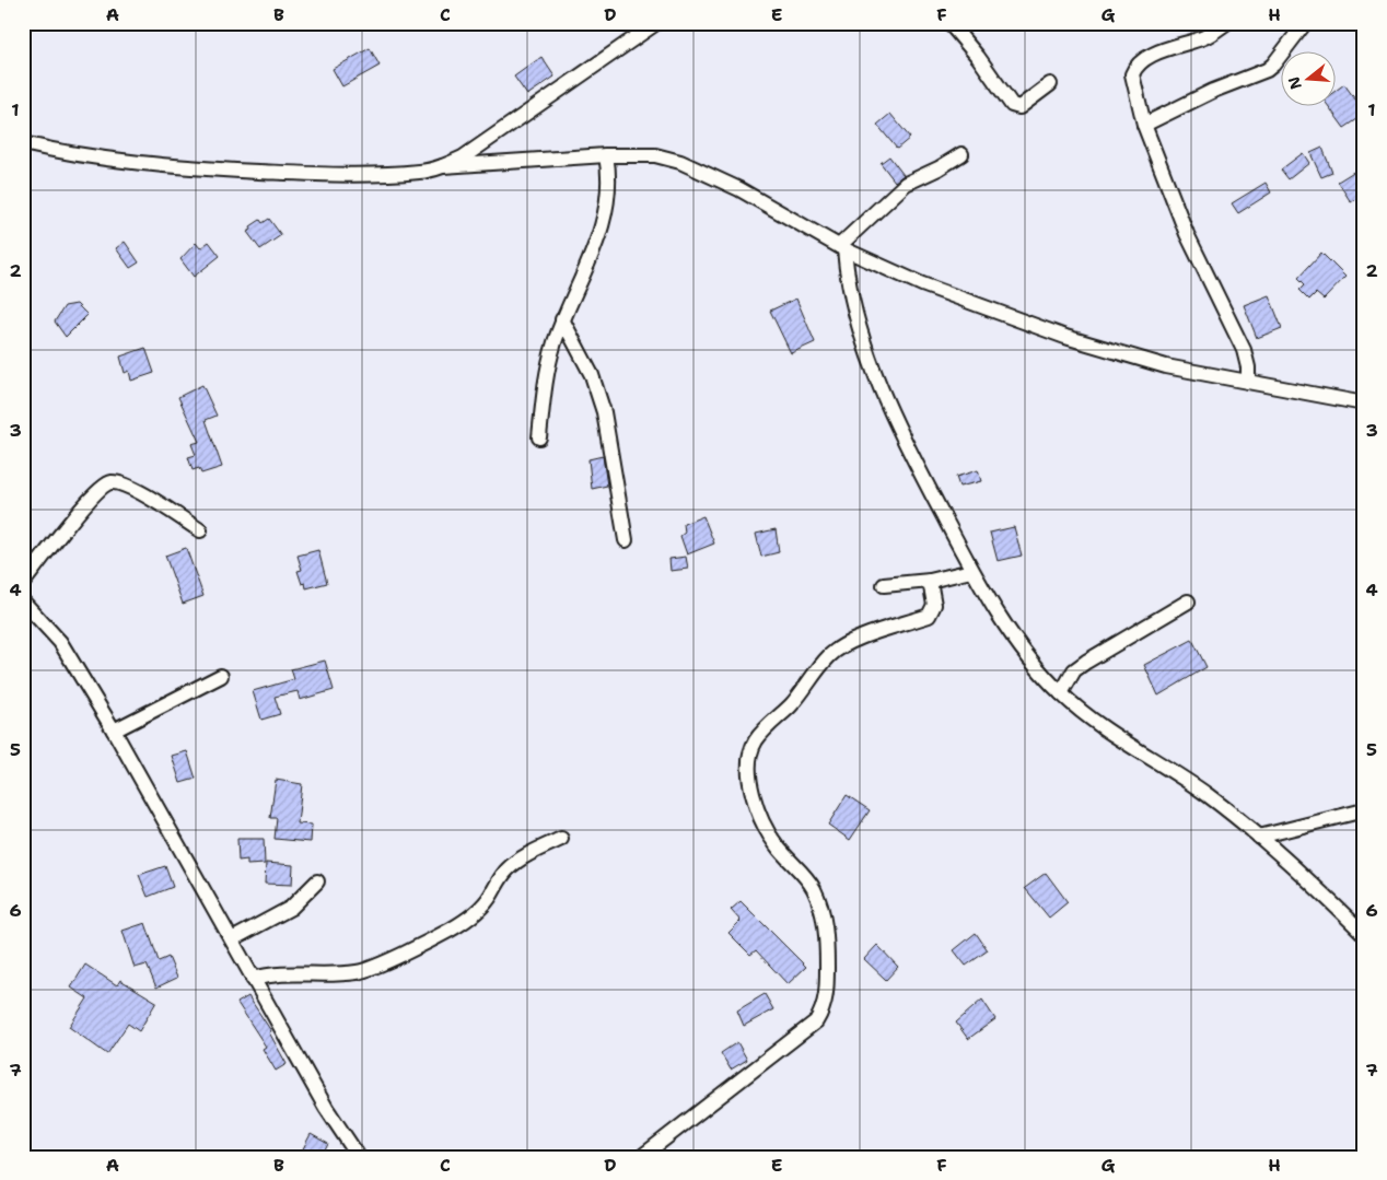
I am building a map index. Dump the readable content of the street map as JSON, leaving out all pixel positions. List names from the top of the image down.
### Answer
{
  "north": "left",
  "grid": {
    "columns": [
      "A",
      "B",
      "C",
      "D",
      "E",
      "F",
      "G",
      "H"
    ],
    "rows": [
      "1",
      "2",
      "3",
      "4",
      "5",
      "6",
      "7"
    ]
  }
}
